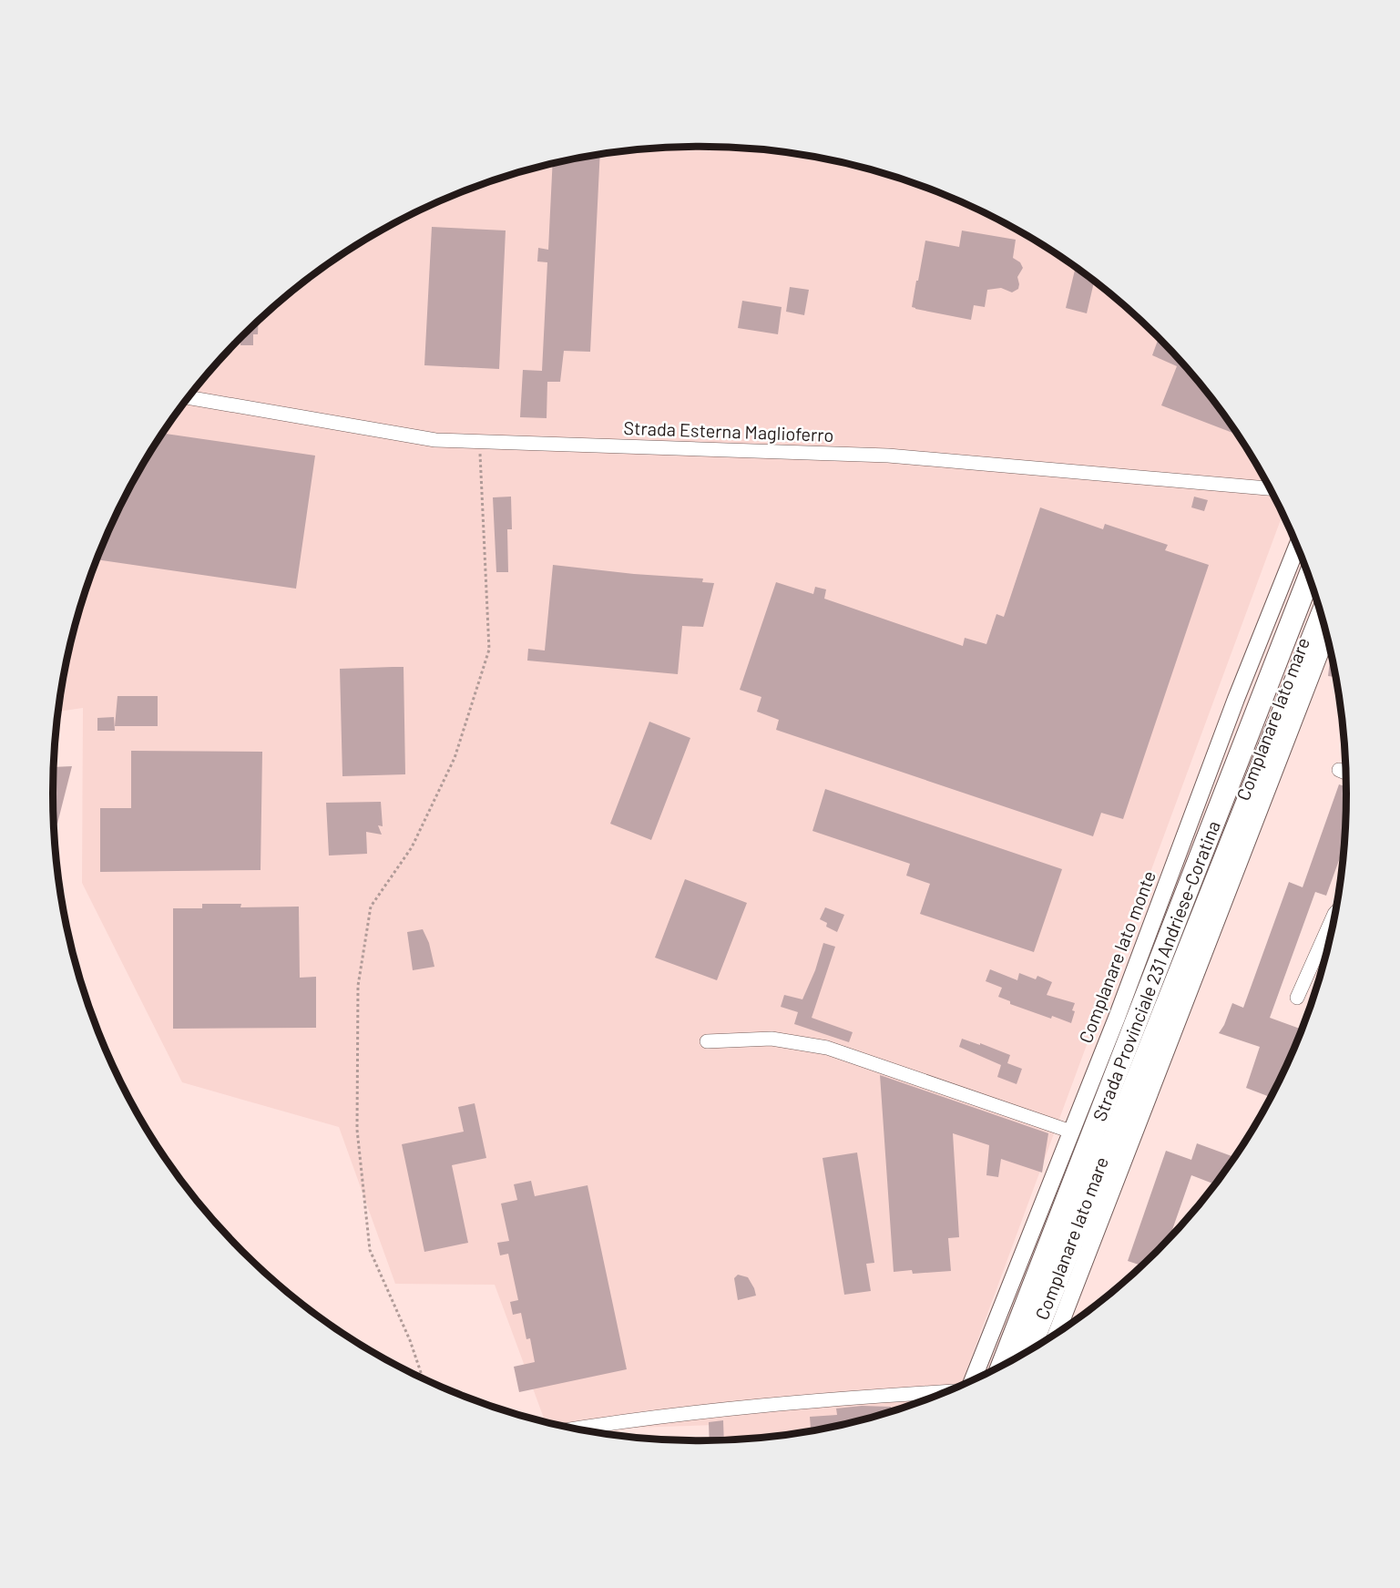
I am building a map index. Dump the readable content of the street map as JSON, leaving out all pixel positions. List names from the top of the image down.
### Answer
{
  "streets": {
    "highway": ["Strada Provinciale 231 Andriese-Coratina"],
    "street": ["Strada Esterna Maglioferro", "Complanare lato mare", "Complanare lato monte"]
  }
}
